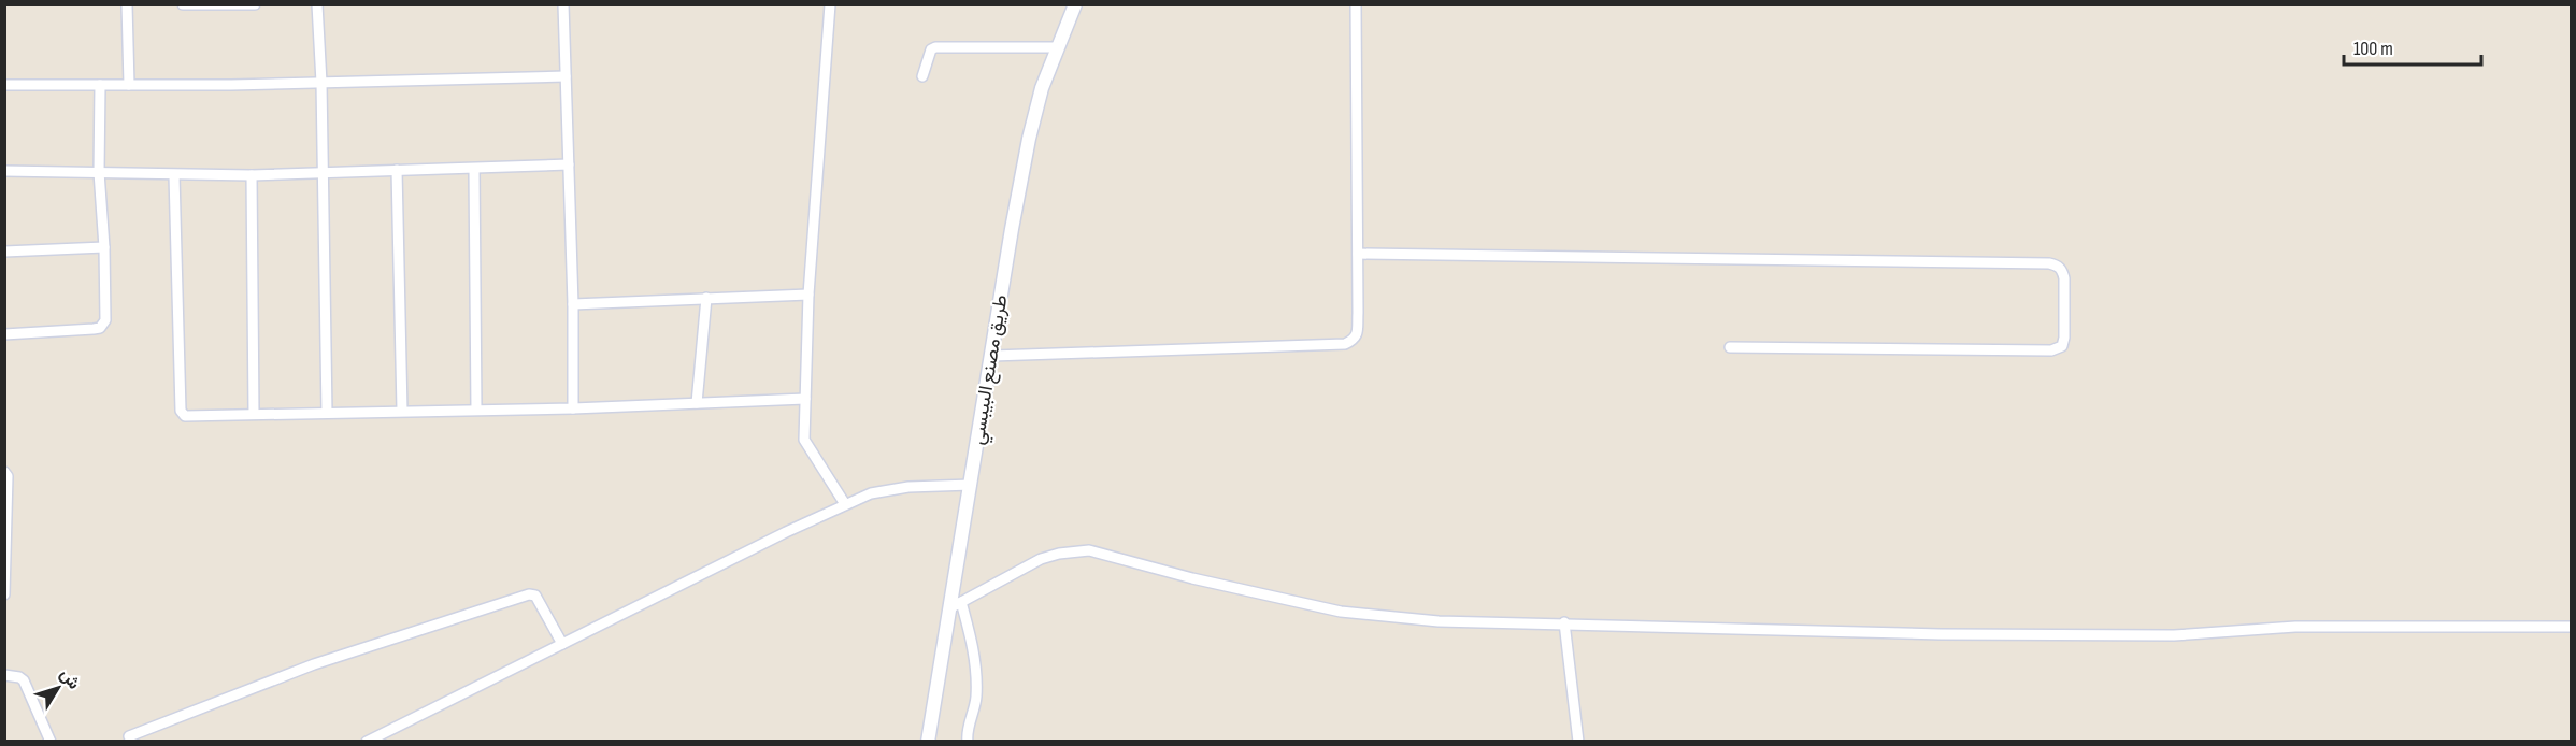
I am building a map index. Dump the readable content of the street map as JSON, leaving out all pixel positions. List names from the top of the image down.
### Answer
{
  "streets": {
    "main road": ["طريق مصنع البيبسي"]
  },
  "scale_bar": "100 m",
  "north": "top right"
}
